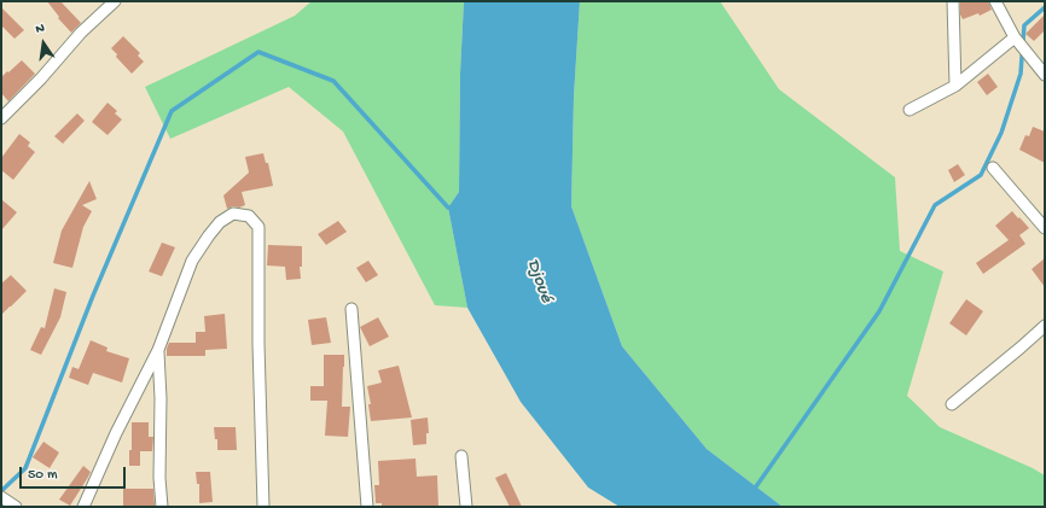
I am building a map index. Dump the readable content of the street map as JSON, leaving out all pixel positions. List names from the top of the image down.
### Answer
{
  "water": ["Djoué"],
  "scale_bar": "50 m",
  "north": "top"
}
